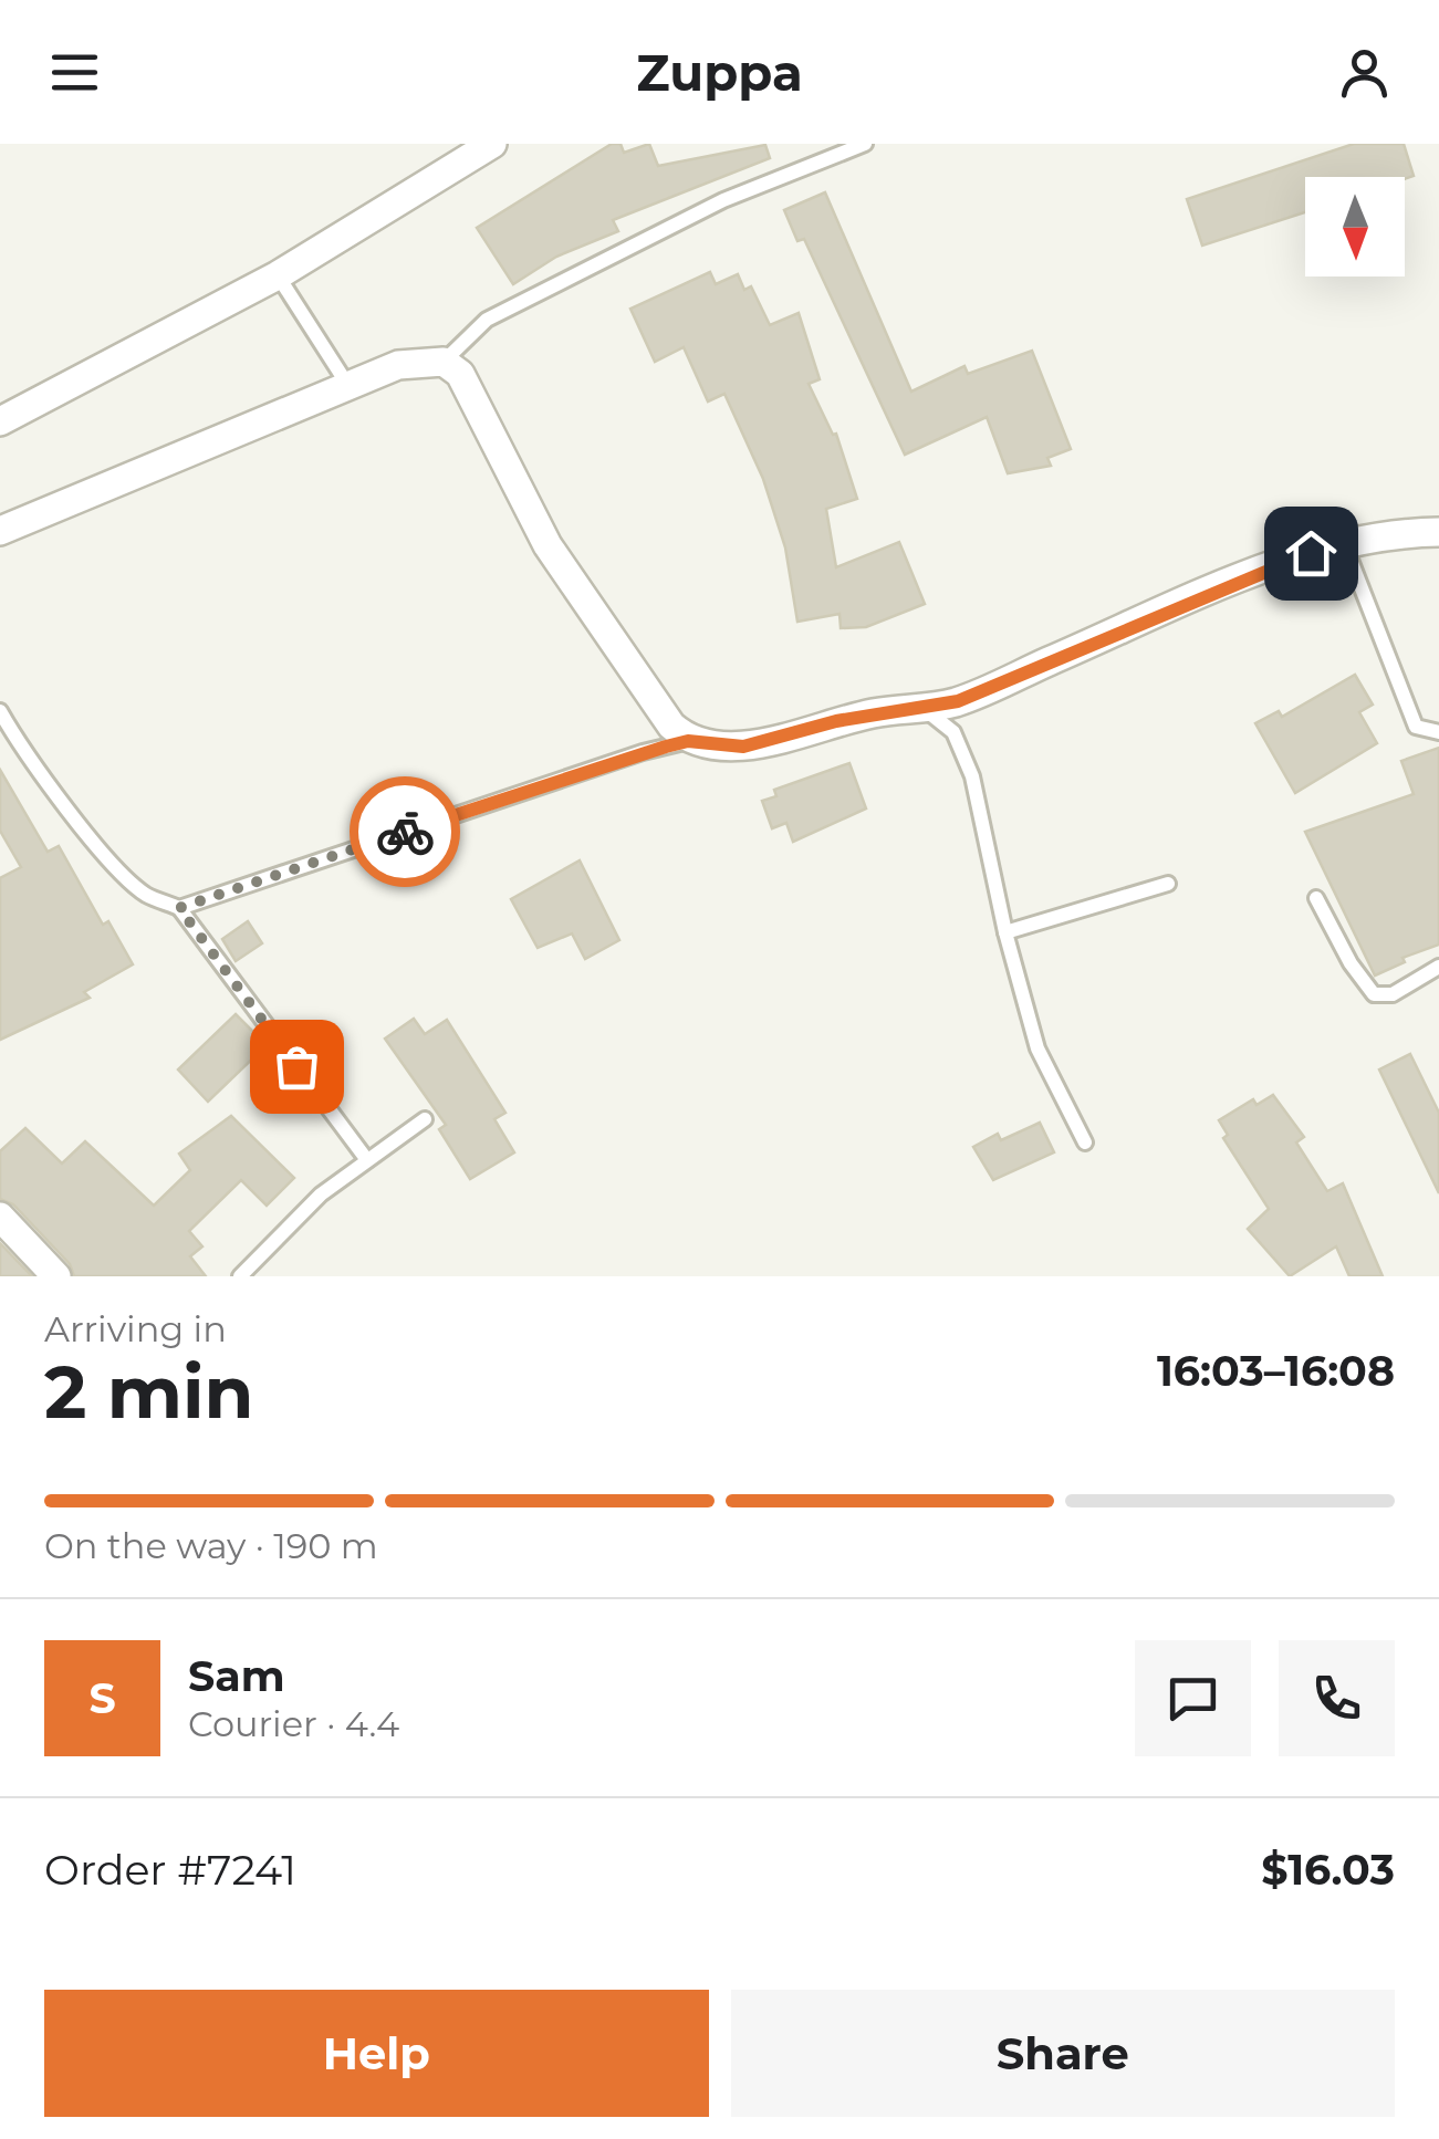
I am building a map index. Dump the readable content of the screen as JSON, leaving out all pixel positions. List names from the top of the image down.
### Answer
{
  "north": "bottom",
  "page": {
    "header": "Zuppa",
    "heading": ["2 min", "Arriving in", "16:03–16:08"],
    "panel": [
      "Sam",
      "Courier · 4.4",
      "Order #7241",
      "$16.03"
    ],
    "bar": "On the way · 190 m",
    "round": "S",
    "buttons": ["Help", "Share"]
  }
}
